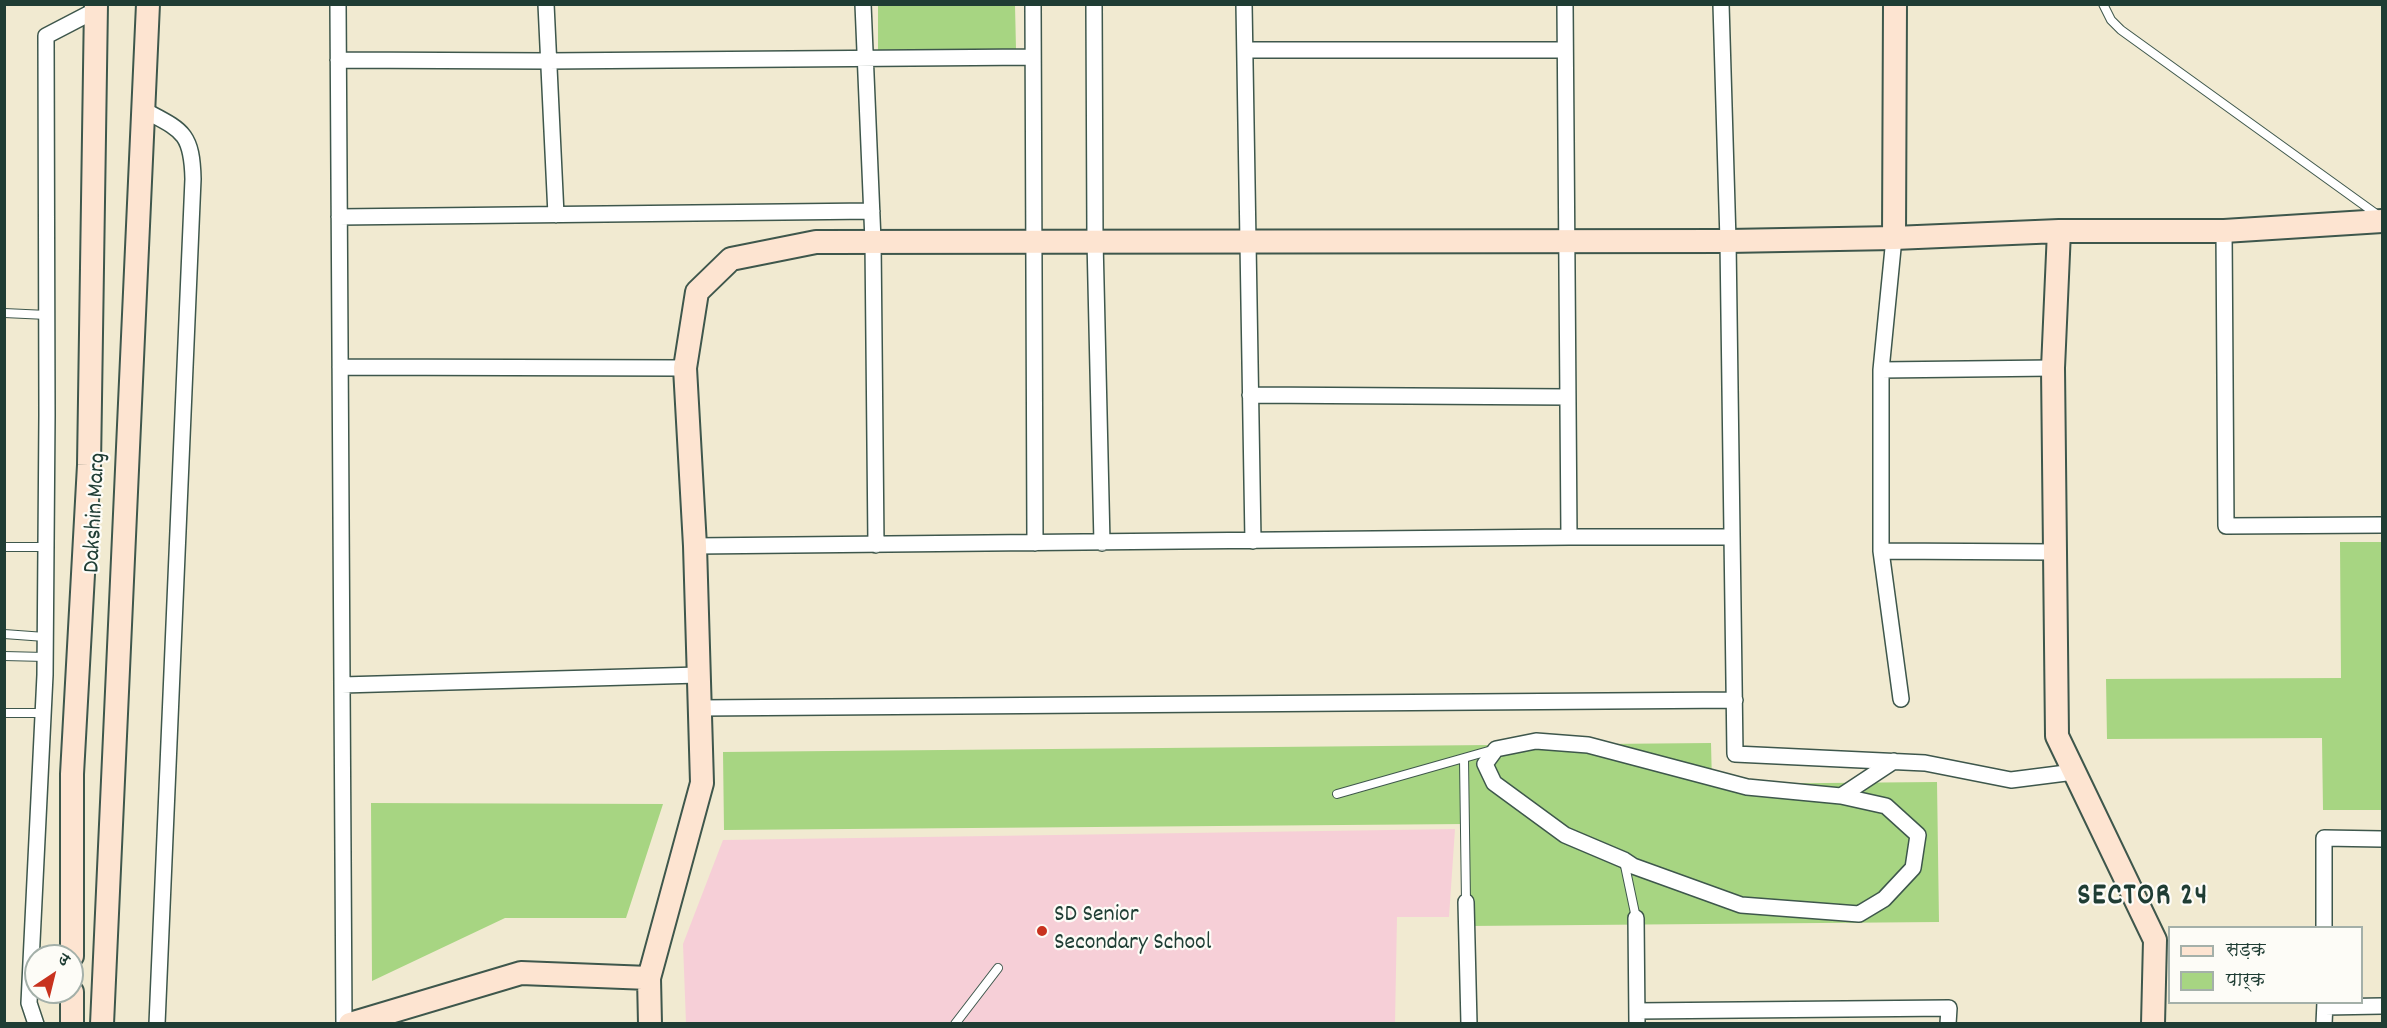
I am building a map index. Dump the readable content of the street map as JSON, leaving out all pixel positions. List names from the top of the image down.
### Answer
{
  "streets": {
    "street": ["Dakshin Marg"]
  },
  "districts": ["SECTOR 24"],
  "places": ["SD Senior Secondary School"],
  "legend": ["सड़क", "पार्क"],
  "north": "top right"
}
